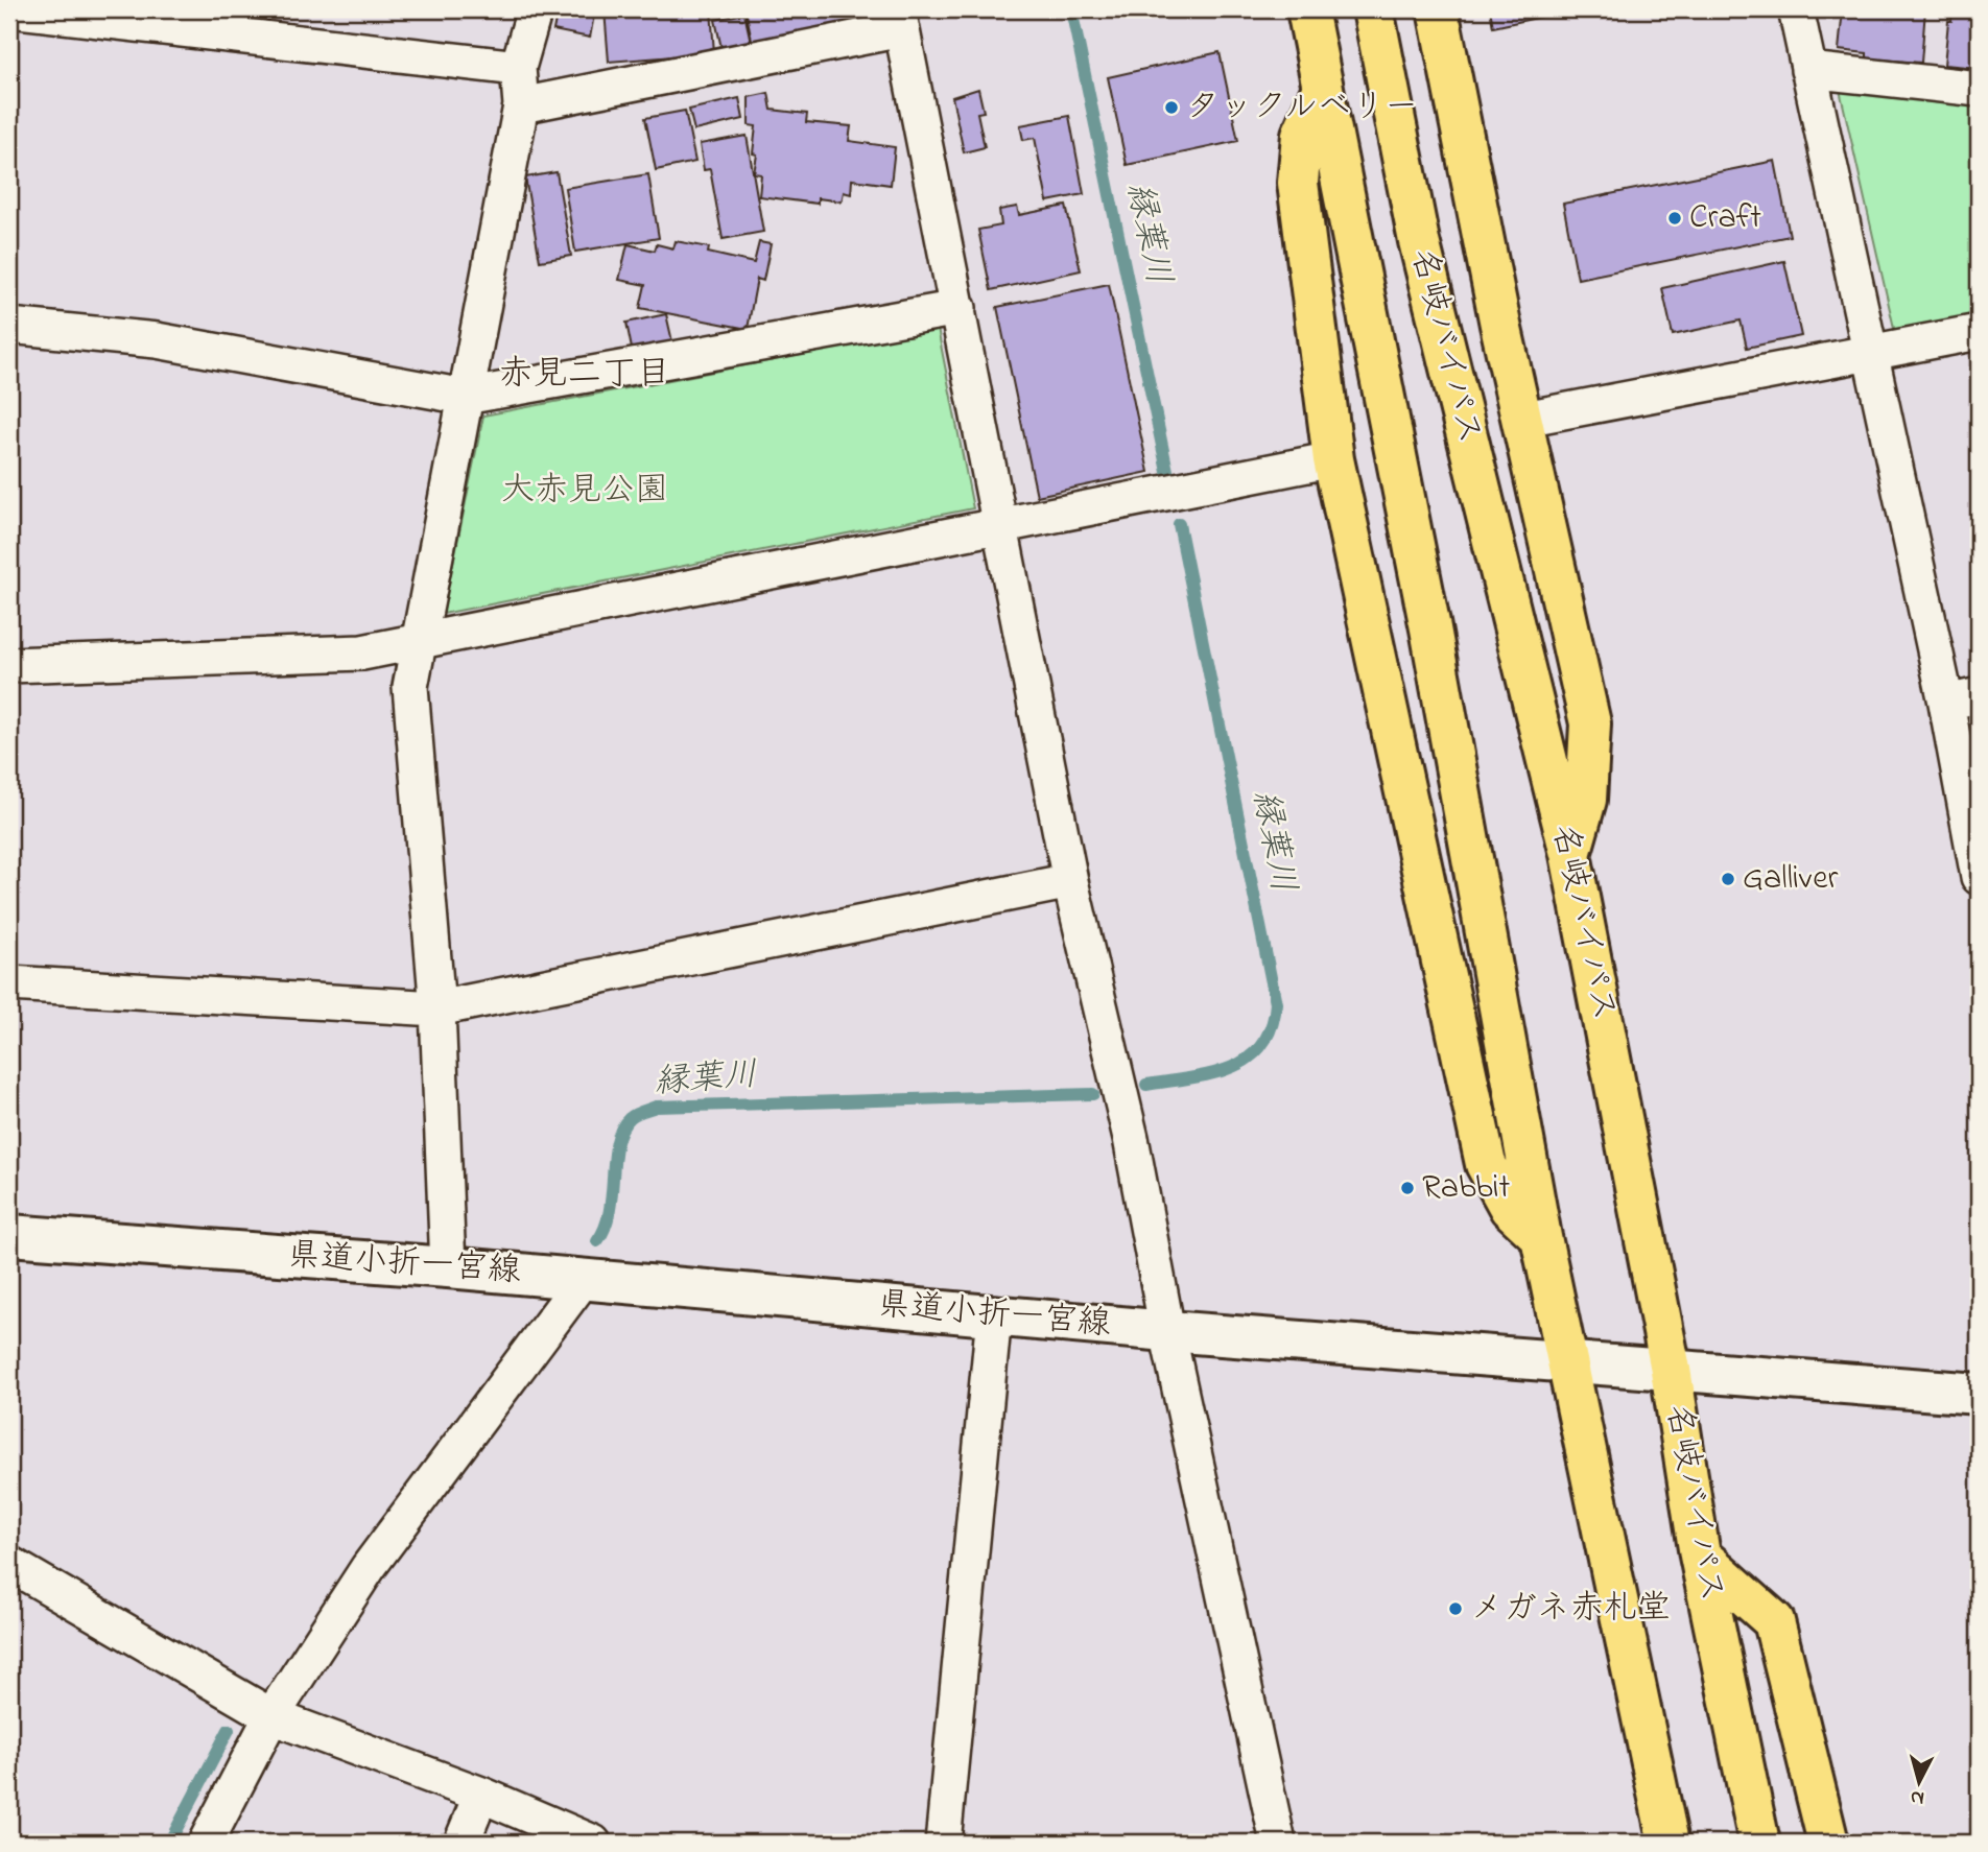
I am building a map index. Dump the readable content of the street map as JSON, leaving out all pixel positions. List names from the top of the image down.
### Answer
{
  "streets": {
    "highway": ["名岐バイパス"],
    "main road": ["県道小折一宮線"]
  },
  "crossings": [
    ["名岐バイパス", "県道小折一宮線"]
  ],
  "districts": ["赤見二丁目"],
  "water": ["縁葉川"],
  "parks": ["大赤見公園"],
  "places": [
    "タックルベリー",
    "Craft",
    "Galliver",
    "Rabbit",
    "メガネ赤札堂"
  ],
  "north": "bottom"
}
